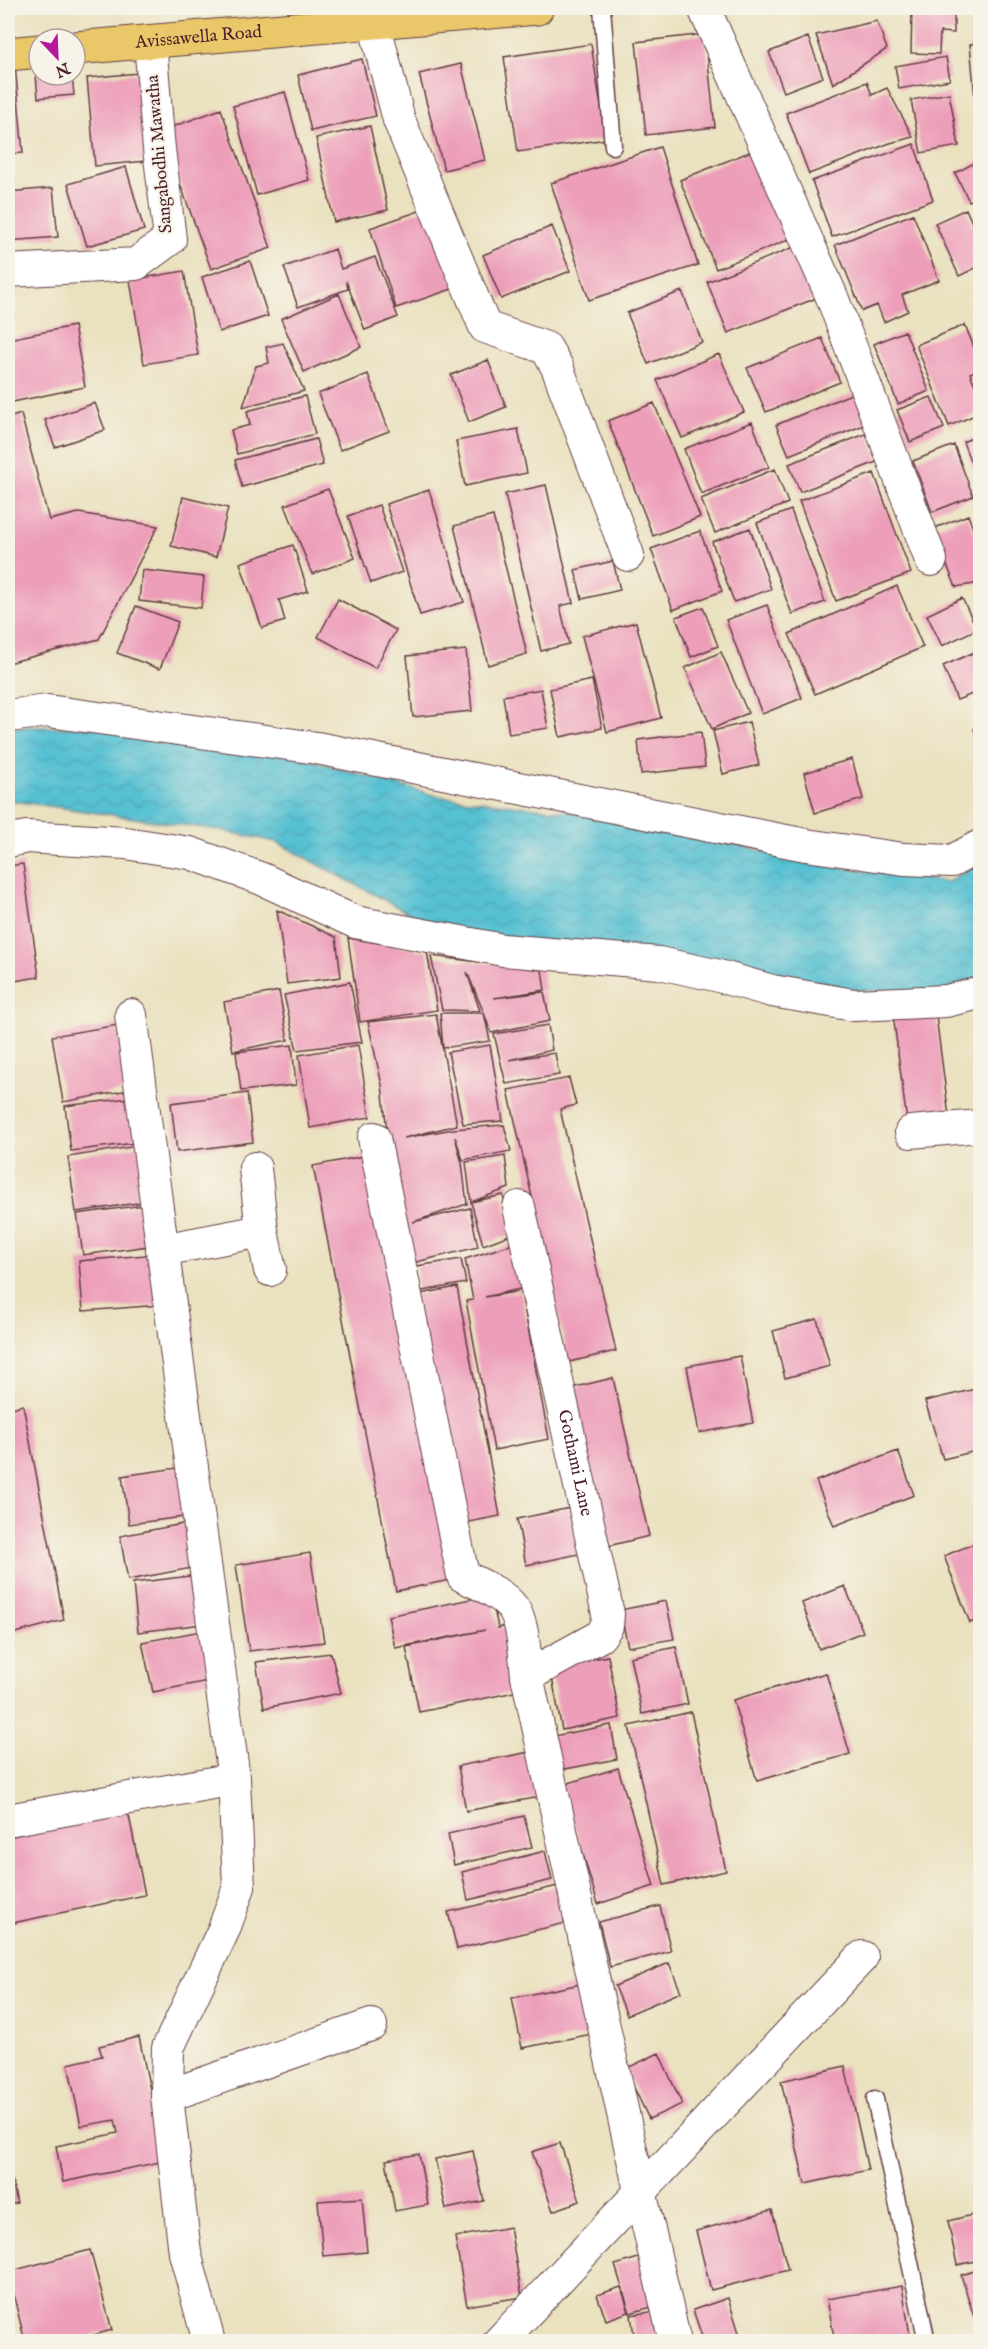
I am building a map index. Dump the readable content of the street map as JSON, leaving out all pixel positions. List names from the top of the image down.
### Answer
{
  "streets": {
    "main road": ["Avissawella Road"],
    "street": ["Sangabodhi Mawatha", "Gothami Lane"]
  },
  "crossings": [
    ["Avissawella Road", "Sangabodhi Mawatha"]
  ],
  "north": "bottom right"
}
